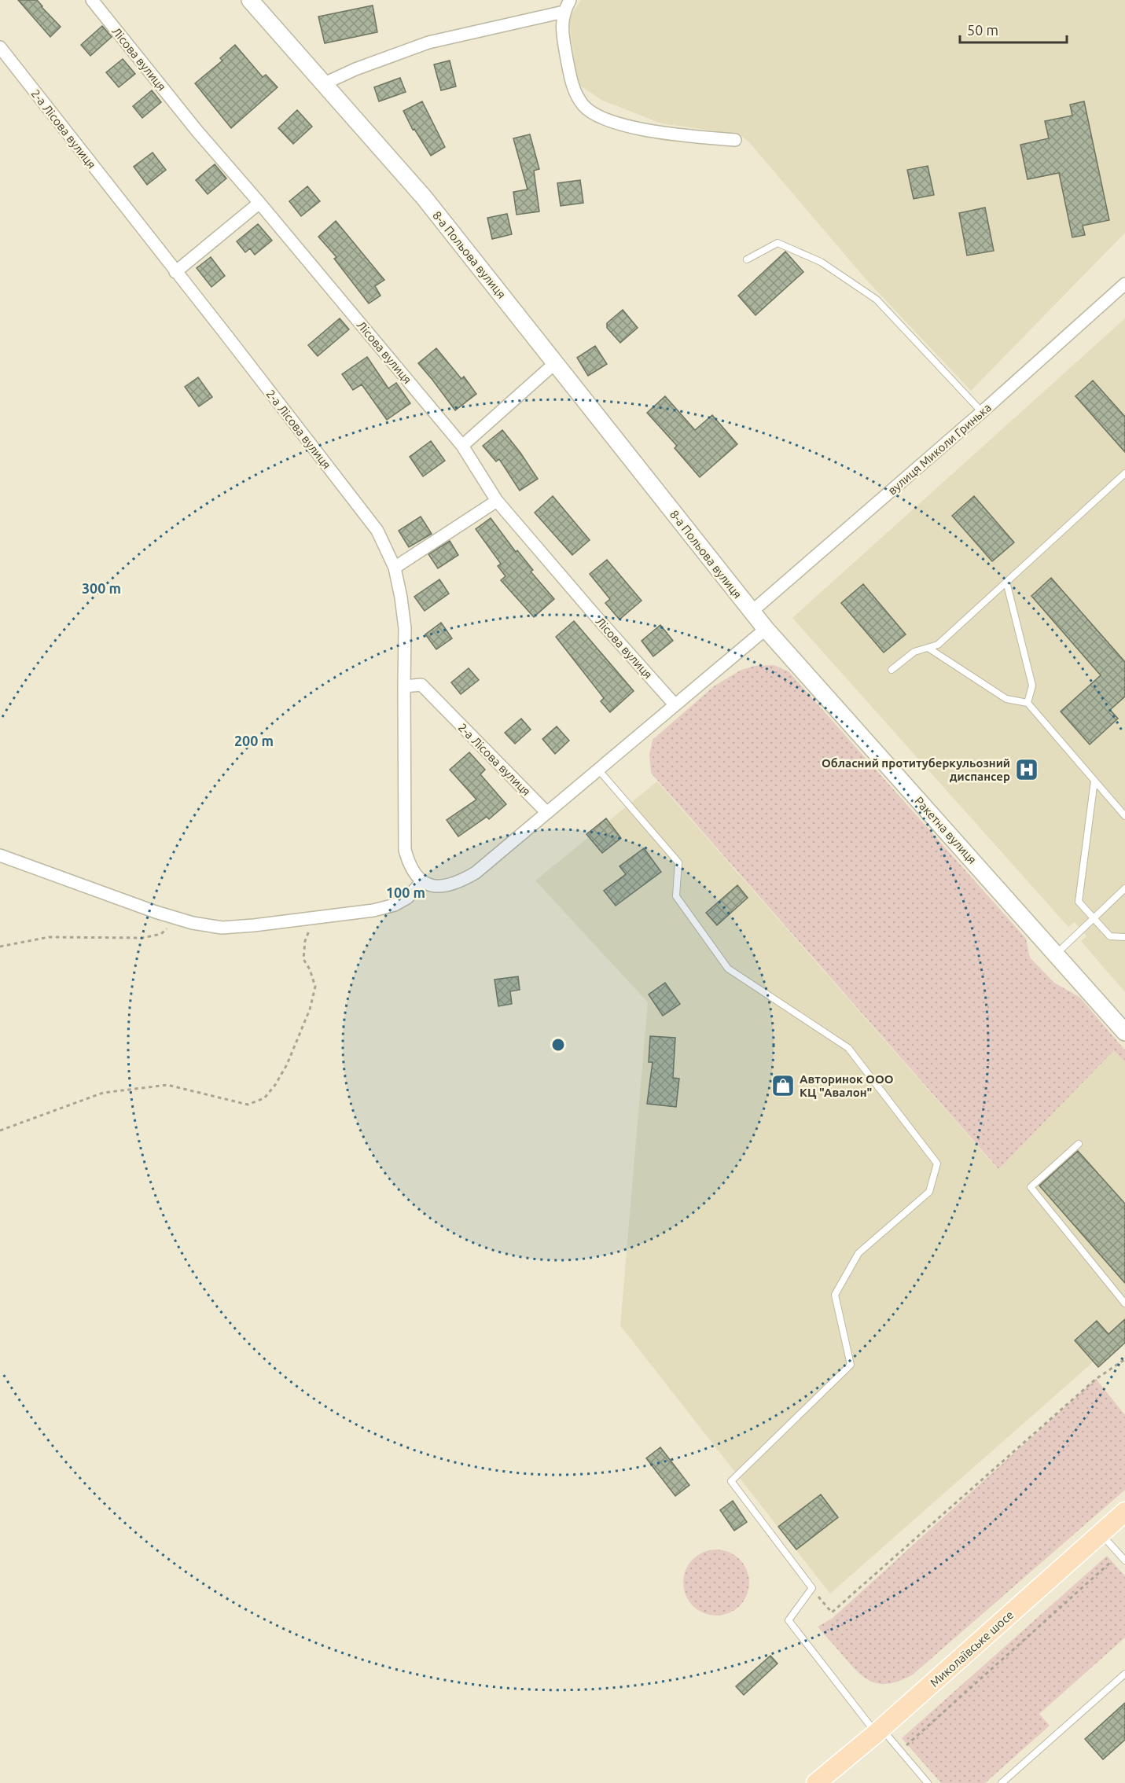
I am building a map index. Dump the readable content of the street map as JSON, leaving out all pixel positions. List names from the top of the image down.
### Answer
{
  "streets": {
    "main road": ["Миколаївське шосе"],
    "street": [
      "Лісова вулиця",
      "2-а Лісова вулиця",
      "8-а Польова вулиця",
      "вулиця Миколи Гринька",
      "Ракетна вулиця"
    ]
  },
  "crossings": [
    ["8-а Польова вулиця", "вулиця Миколи Гринька"],
    ["8-а Польова вулиця", "Ракетна вулиця"]
  ],
  "places": {
    "hospital": ["Обласний протитуберкульозний диспансер"],
    "shop": ["Авторинок ООО КЦ \"Авалон\""]
  },
  "scale_bar": "50 m",
  "rings": ["300 m", "200 m", "100 m"]
}
